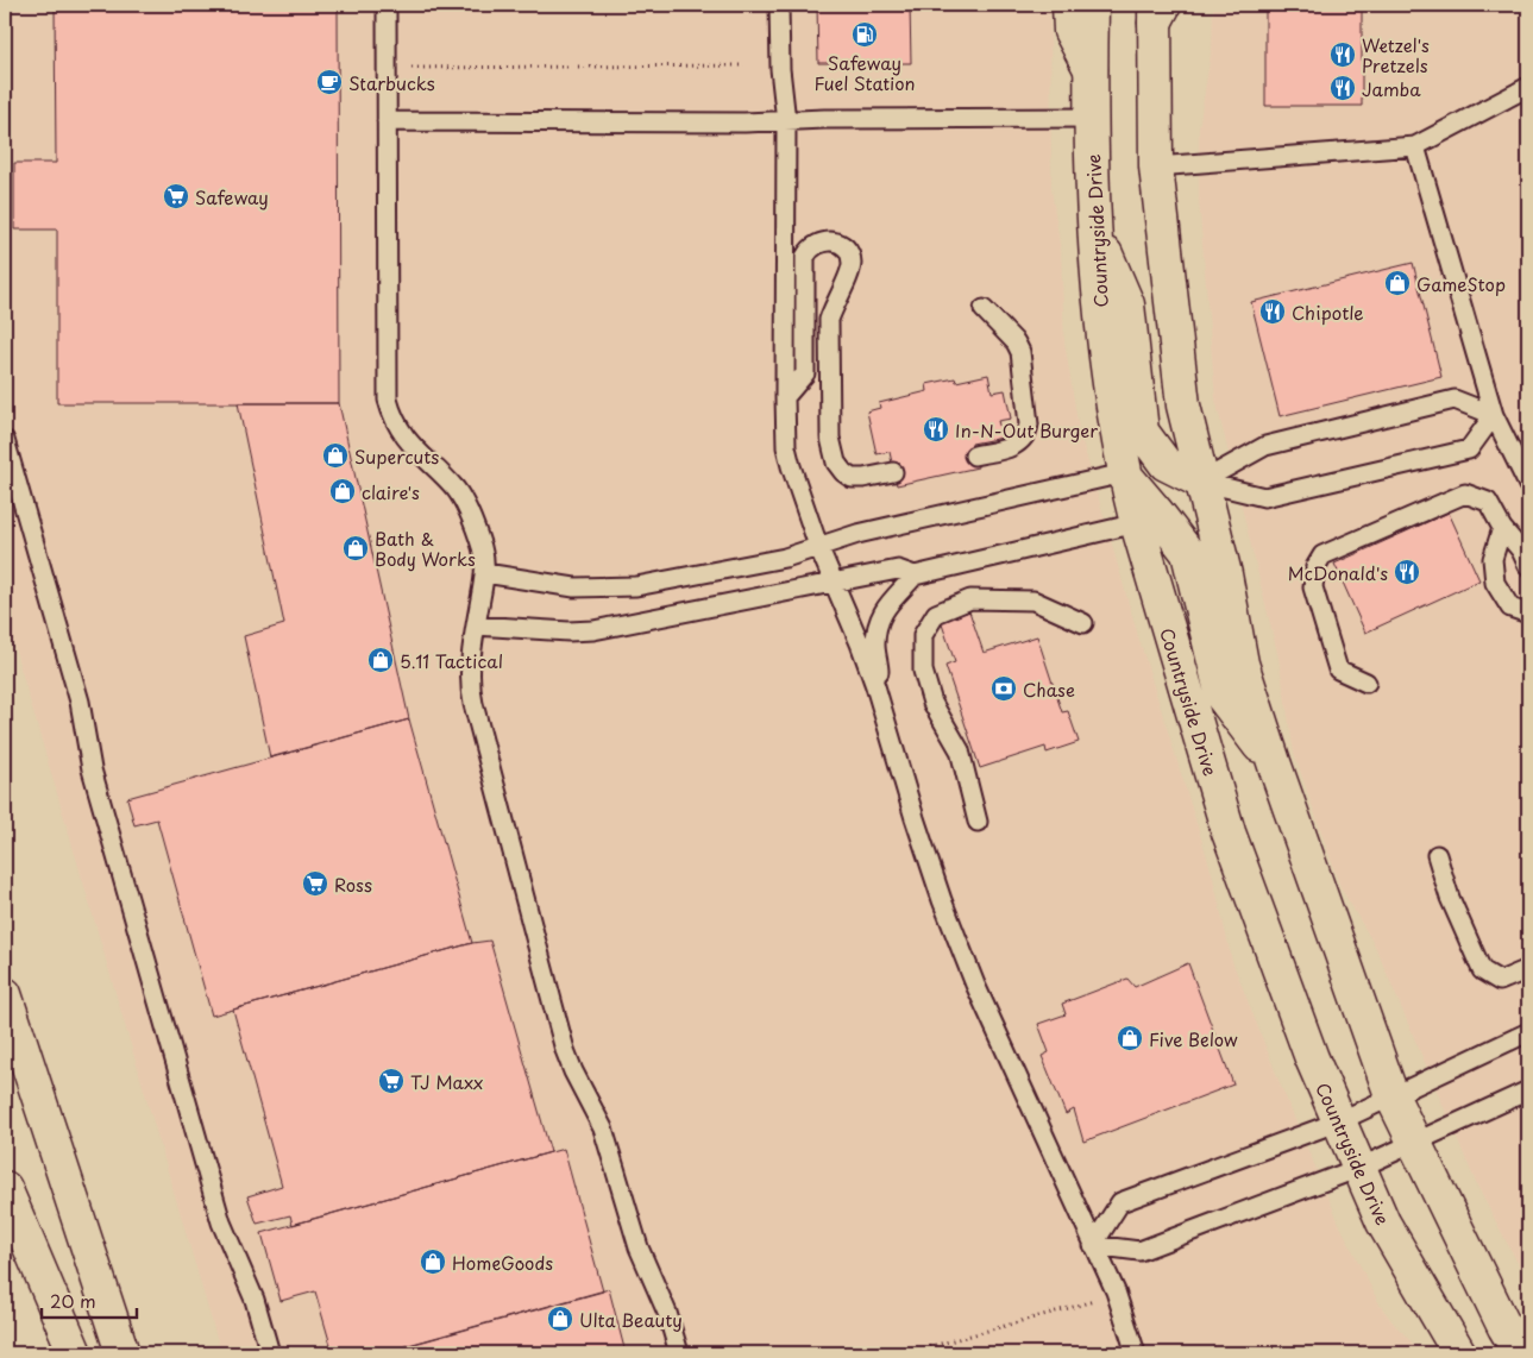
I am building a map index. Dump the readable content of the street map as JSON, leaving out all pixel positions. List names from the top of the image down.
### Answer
{
  "streets": {
    "main road": ["Countryside Drive"]
  },
  "places": {
    "fuel station": ["Safeway Fuel Station"],
    "restaurant": [
      "Wetzel's Pretzels",
      "Jamba",
      "Chipotle",
      "In-N-Out Burger",
      "McDonald's"
    ],
    "cafe": ["Starbucks"],
    "supermarket": ["Safeway", "Ross", "TJ Maxx"],
    "shop": [
      "GameStop",
      "Supercuts",
      "claire's",
      "Bath & Body Works",
      "5.11 Tactical",
      "Five Below",
      "HomeGoods",
      "Ulta Beauty"
    ],
    "bank": ["Chase"]
  },
  "scale_bar": "20 m"
}
